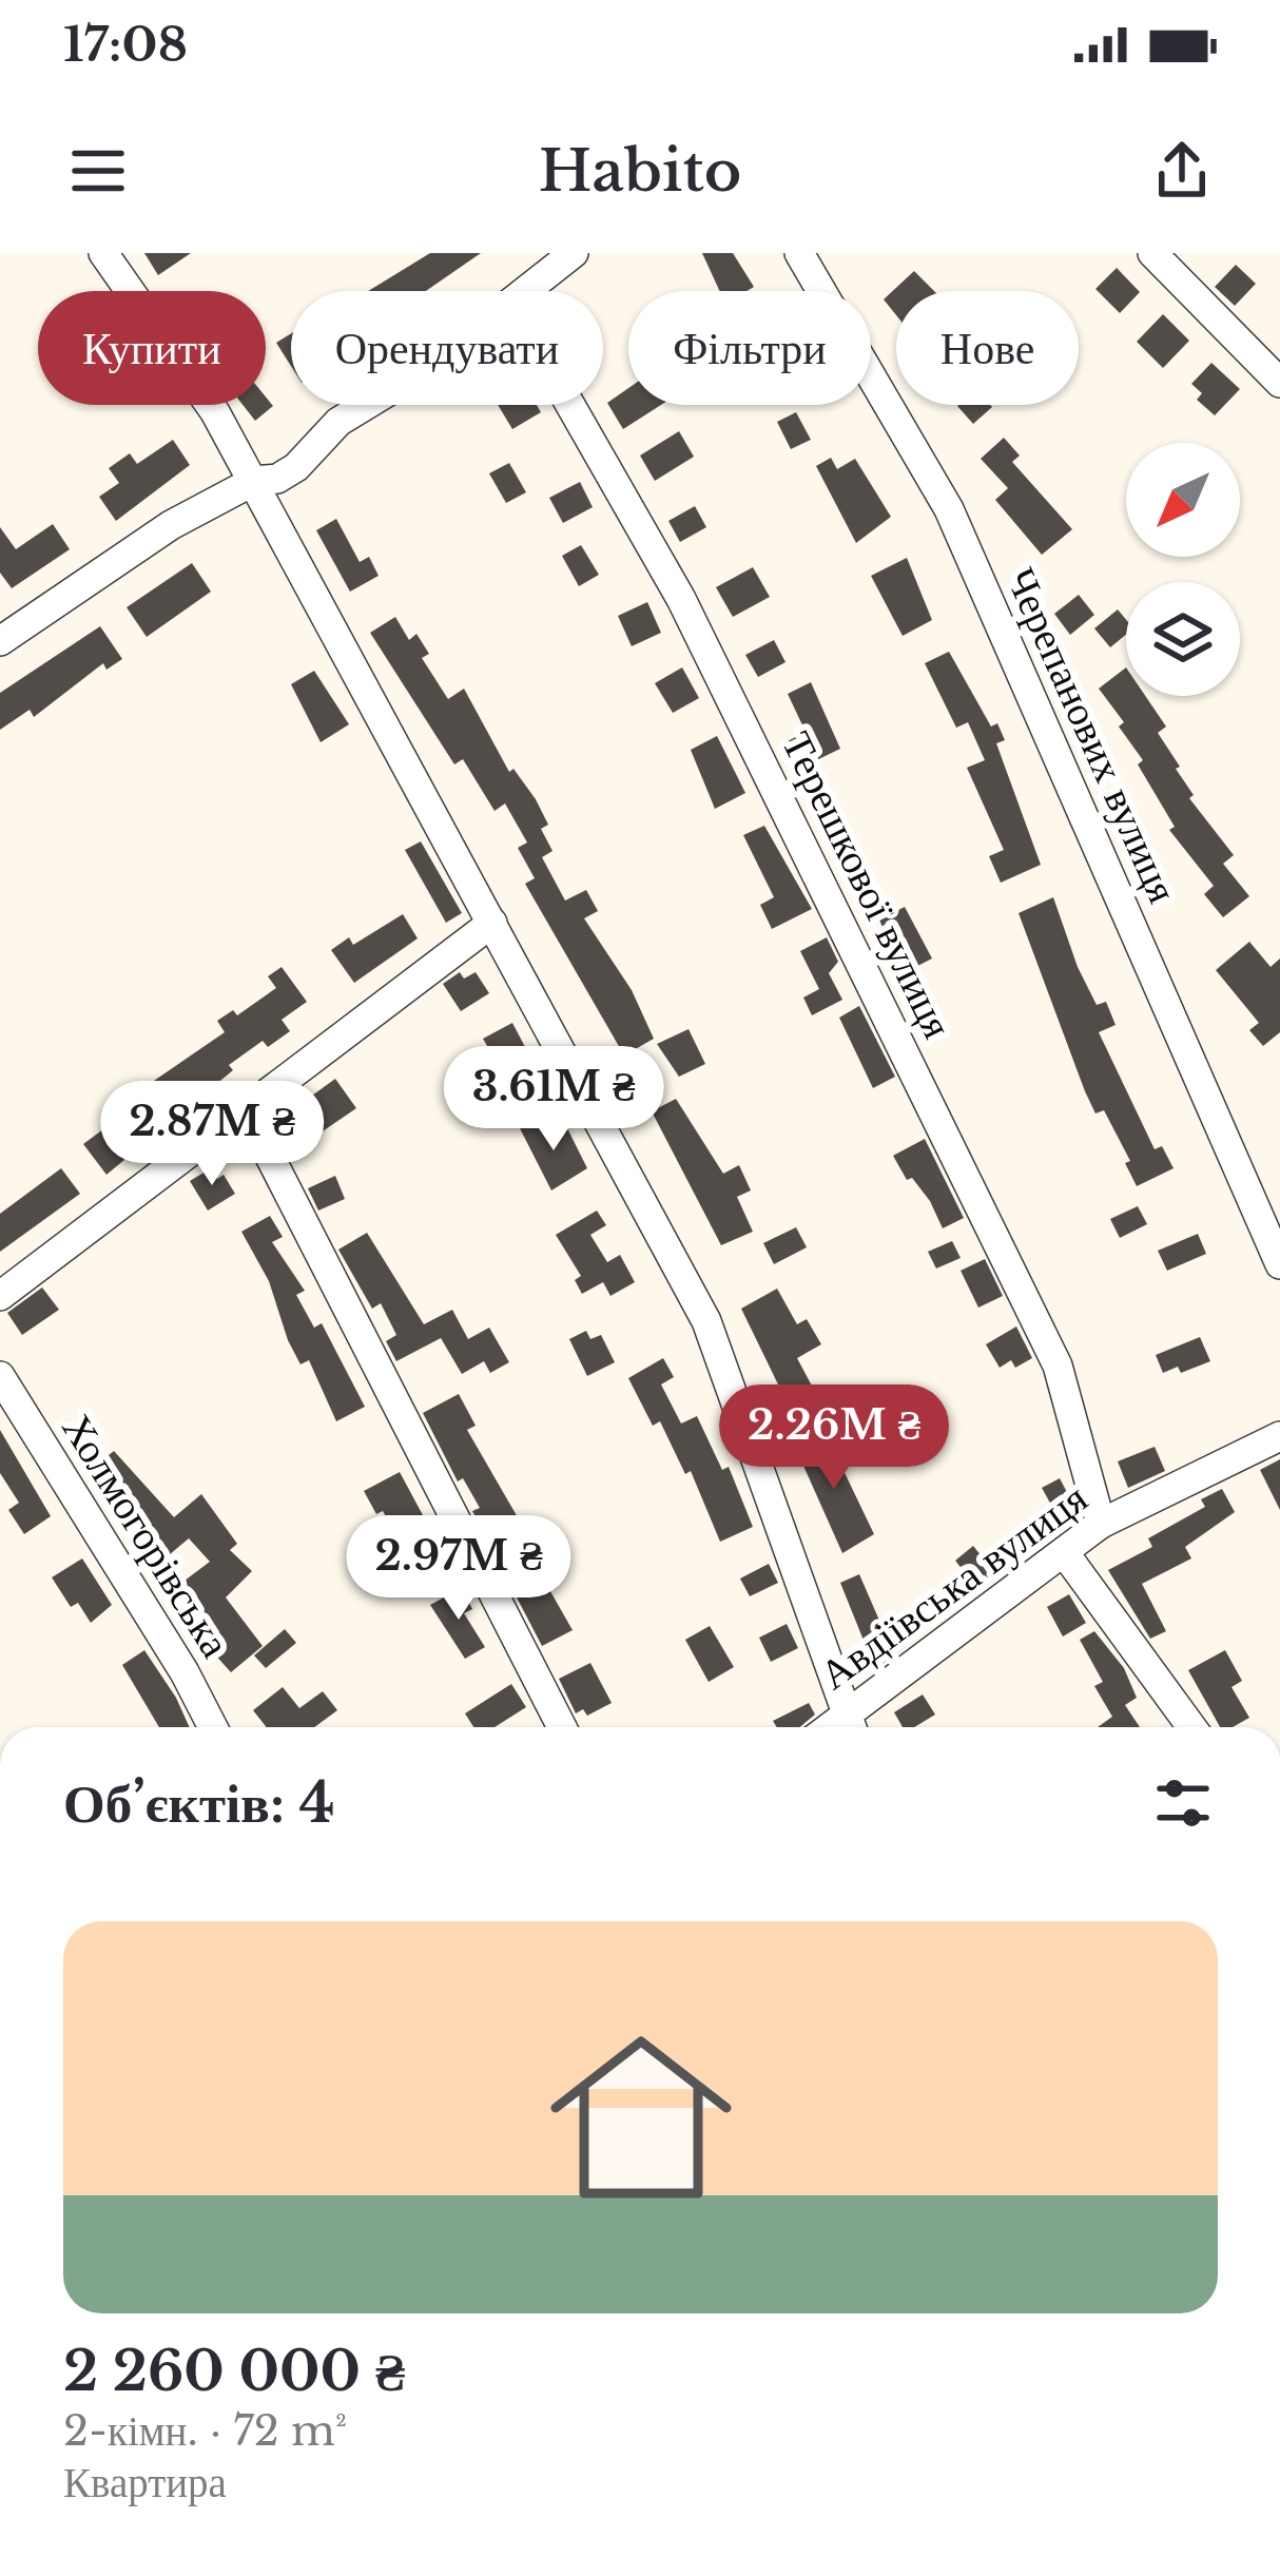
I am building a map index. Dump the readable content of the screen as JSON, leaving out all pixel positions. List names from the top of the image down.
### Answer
{
  "streets": {
    "street": [
      "Черепанових вулиця",
      "Терешкової вулиця",
      "Холмогорівська",
      "Авдіївська вулиця"
    ]
  },
  "crossings": [
    ["Терешкової вулиця", "Авдіївська вулиця"]
  ],
  "north": "bottom left",
  "page": {
    "status": "17:08",
    "header": "Habito",
    "chip": [
      "Купити",
      "Орендувати",
      "Фільтри",
      "Нове"
    ],
    "price": [
      "3.61M ₴",
      "2.87M ₴",
      "2.26M ₴",
      "2.97M ₴"
    ],
    "heading": "Об’єктів: 4",
    "list": [
      {
        "name": "2 260 000 ₴",
        "note": "2-кімн. · 72 m² · Квартира"
      }
    ]
  }
}
